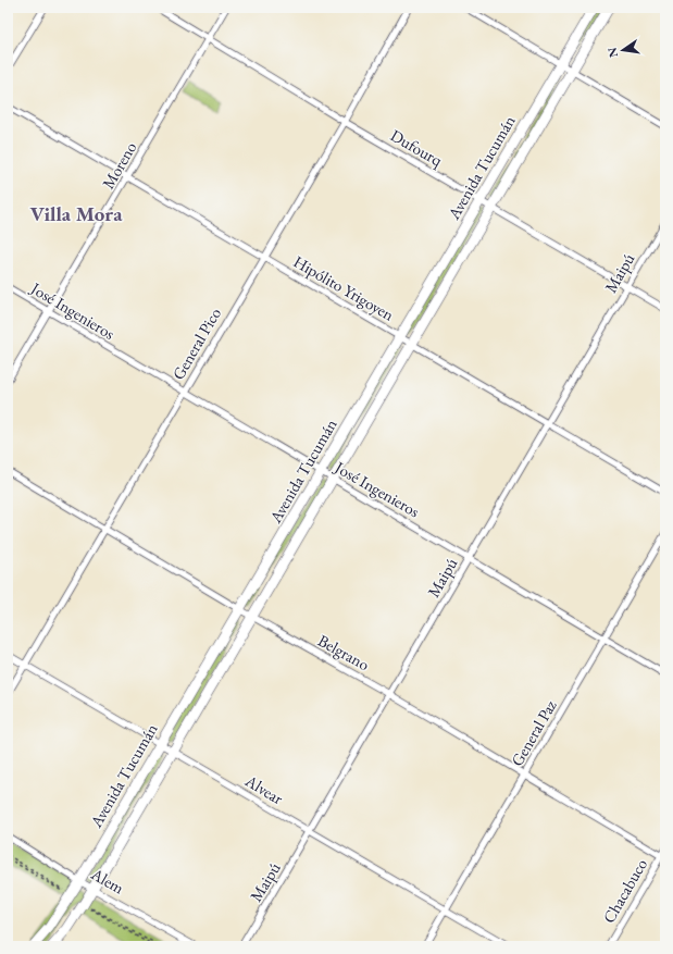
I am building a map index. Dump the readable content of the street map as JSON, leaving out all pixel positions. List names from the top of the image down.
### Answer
{
  "streets": {
    "main road": ["Avenida Tucumán"],
    "street": [
      "Dufourq",
      "Moreno",
      "Maipú",
      "Hipólito Yrigoyen",
      "José Ingenieros",
      "General Pico",
      "Belgrano",
      "General Paz",
      "Alvear",
      "Alem",
      "Chacabuco"
    ]
  },
  "crossings": [
    ["Dufourq", "Moreno"],
    ["Dufourq", "Avenida Tucumán"],
    ["Dufourq", "Maipú"],
    ["Dufourq", "General Pico"],
    ["Moreno", "Hipólito Yrigoyen"],
    ["Moreno", "José Ingenieros"],
    ["Avenida Tucumán", "Hipólito Yrigoyen"],
    ["Avenida Tucumán", "José Ingenieros"],
    ["Avenida Tucumán", "Belgrano"],
    ["Avenida Tucumán", "Alvear"],
    ["Avenida Tucumán", "Alem"],
    ["Maipú", "Hipólito Yrigoyen"],
    ["Maipú", "José Ingenieros"],
    ["Maipú", "Belgrano"],
    ["Maipú", "Alvear"],
    ["Hipólito Yrigoyen", "General Pico"],
    ["José Ingenieros", "General Pico"],
    ["José Ingenieros", "General Paz"],
    ["General Pico", "Belgrano"],
    ["General Pico", "Alvear"],
    ["Belgrano", "General Paz"],
    ["Belgrano", "Chacabuco"],
    ["General Paz", "Alvear"]
  ],
  "districts": ["Villa Mora"],
  "north": "left"
}
